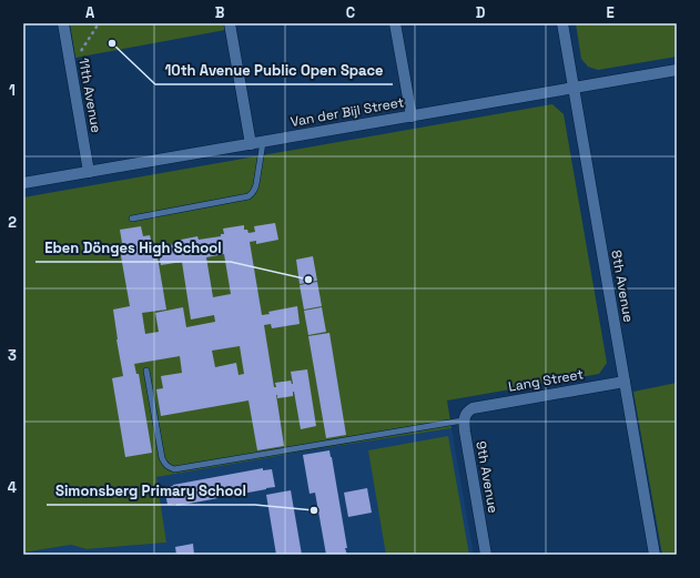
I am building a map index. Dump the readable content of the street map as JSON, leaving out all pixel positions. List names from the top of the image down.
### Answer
{
  "streets": {
    "street": [
      "11th Avenue",
      "Van der Bijl Street",
      "8th Avenue",
      "Lang Street",
      "9th Avenue"
    ]
  },
  "crossings": [
    ["11th Avenue", "Van der Bijl Street"],
    ["Van der Bijl Street", "8th Avenue"],
    ["8th Avenue", "Lang Street"],
    ["Lang Street", "9th Avenue"]
  ],
  "places": ["10th Avenue Public Open Space", "Eben Dönges High School", "Simonsberg Primary School"],
  "grid": {
    "columns": [
      "A",
      "B",
      "C",
      "D",
      "E"
    ],
    "rows": [
      "1",
      "2",
      "3",
      "4"
    ]
  }
}
